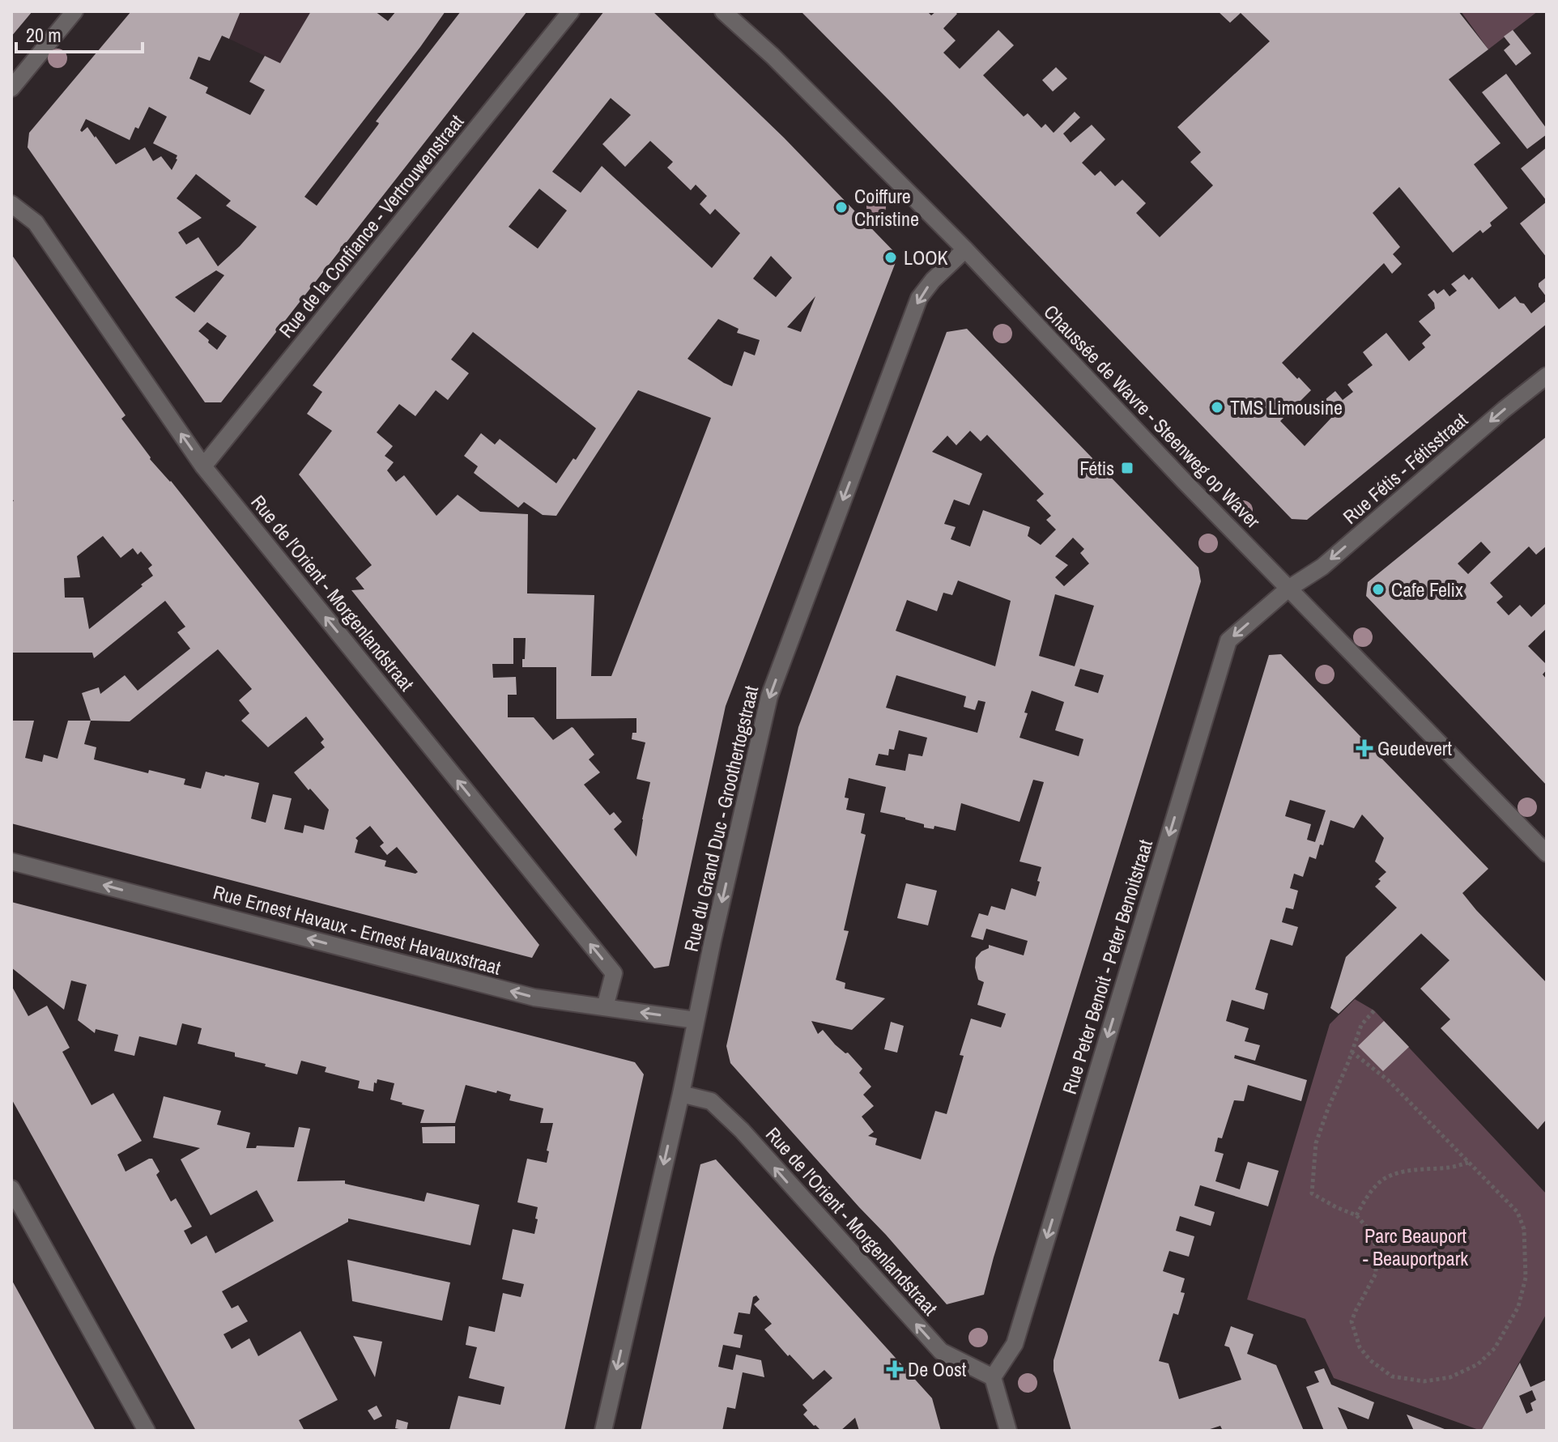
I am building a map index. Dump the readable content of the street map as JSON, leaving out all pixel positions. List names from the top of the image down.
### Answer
{
  "streets": {
    "street": [
      "Rue de la Confiance - Vertrouwenstraat",
      "Chaussée de Wavre - Steenweg op Waver",
      "Rue Fétis - Fétisstraat",
      "Rue de l'Orient - Morgenlandstraat",
      "Rue du Grand Duc - Groothertogstraat",
      "Rue Ernest Havaux - Ernest Havauxstraat",
      "Rue Peter Benoit - Peter Benoitstraat"
    ]
  },
  "crossings": [
    ["Rue de la Confiance - Vertrouwenstraat", "Rue de l'Orient - Morgenlandstraat"],
    ["Chaussée de Wavre - Steenweg op Waver", "Rue Fétis - Fétisstraat"],
    ["Chaussée de Wavre - Steenweg op Waver", "Rue du Grand Duc - Groothertogstraat"],
    ["Chaussée de Wavre - Steenweg op Waver", "Rue Peter Benoit - Peter Benoitstraat"],
    ["Rue Fétis - Fétisstraat", "Rue Peter Benoit - Peter Benoitstraat"],
    ["Rue de l'Orient - Morgenlandstraat", "Rue du Grand Duc - Groothertogstraat"],
    ["Rue de l'Orient - Morgenlandstraat", "Rue Ernest Havaux - Ernest Havauxstraat"],
    ["Rue de l'Orient - Morgenlandstraat", "Rue Peter Benoit - Peter Benoitstraat"],
    ["Rue du Grand Duc - Groothertogstraat", "Rue Ernest Havaux - Ernest Havauxstraat"]
  ],
  "one_way": [
    "Rue Fétis - Fétisstraat",
    "Rue de l'Orient - Morgenlandstraat",
    "Rue du Grand Duc - Groothertogstraat",
    "Rue Ernest Havaux - Ernest Havauxstraat",
    "Rue Peter Benoit - Peter Benoitstraat"
  ],
  "parks": ["Parc Beauport - Beauportpark"],
  "places": {
    "other": [
      "Coiffure Christine",
      "LOOK",
      "TMS Limousine",
      "Cafe Felix"
    ],
    "transit": ["Fétis"],
    "health": ["Geudevert", "De Oost"]
  },
  "scale_bar": "20 m"
}
